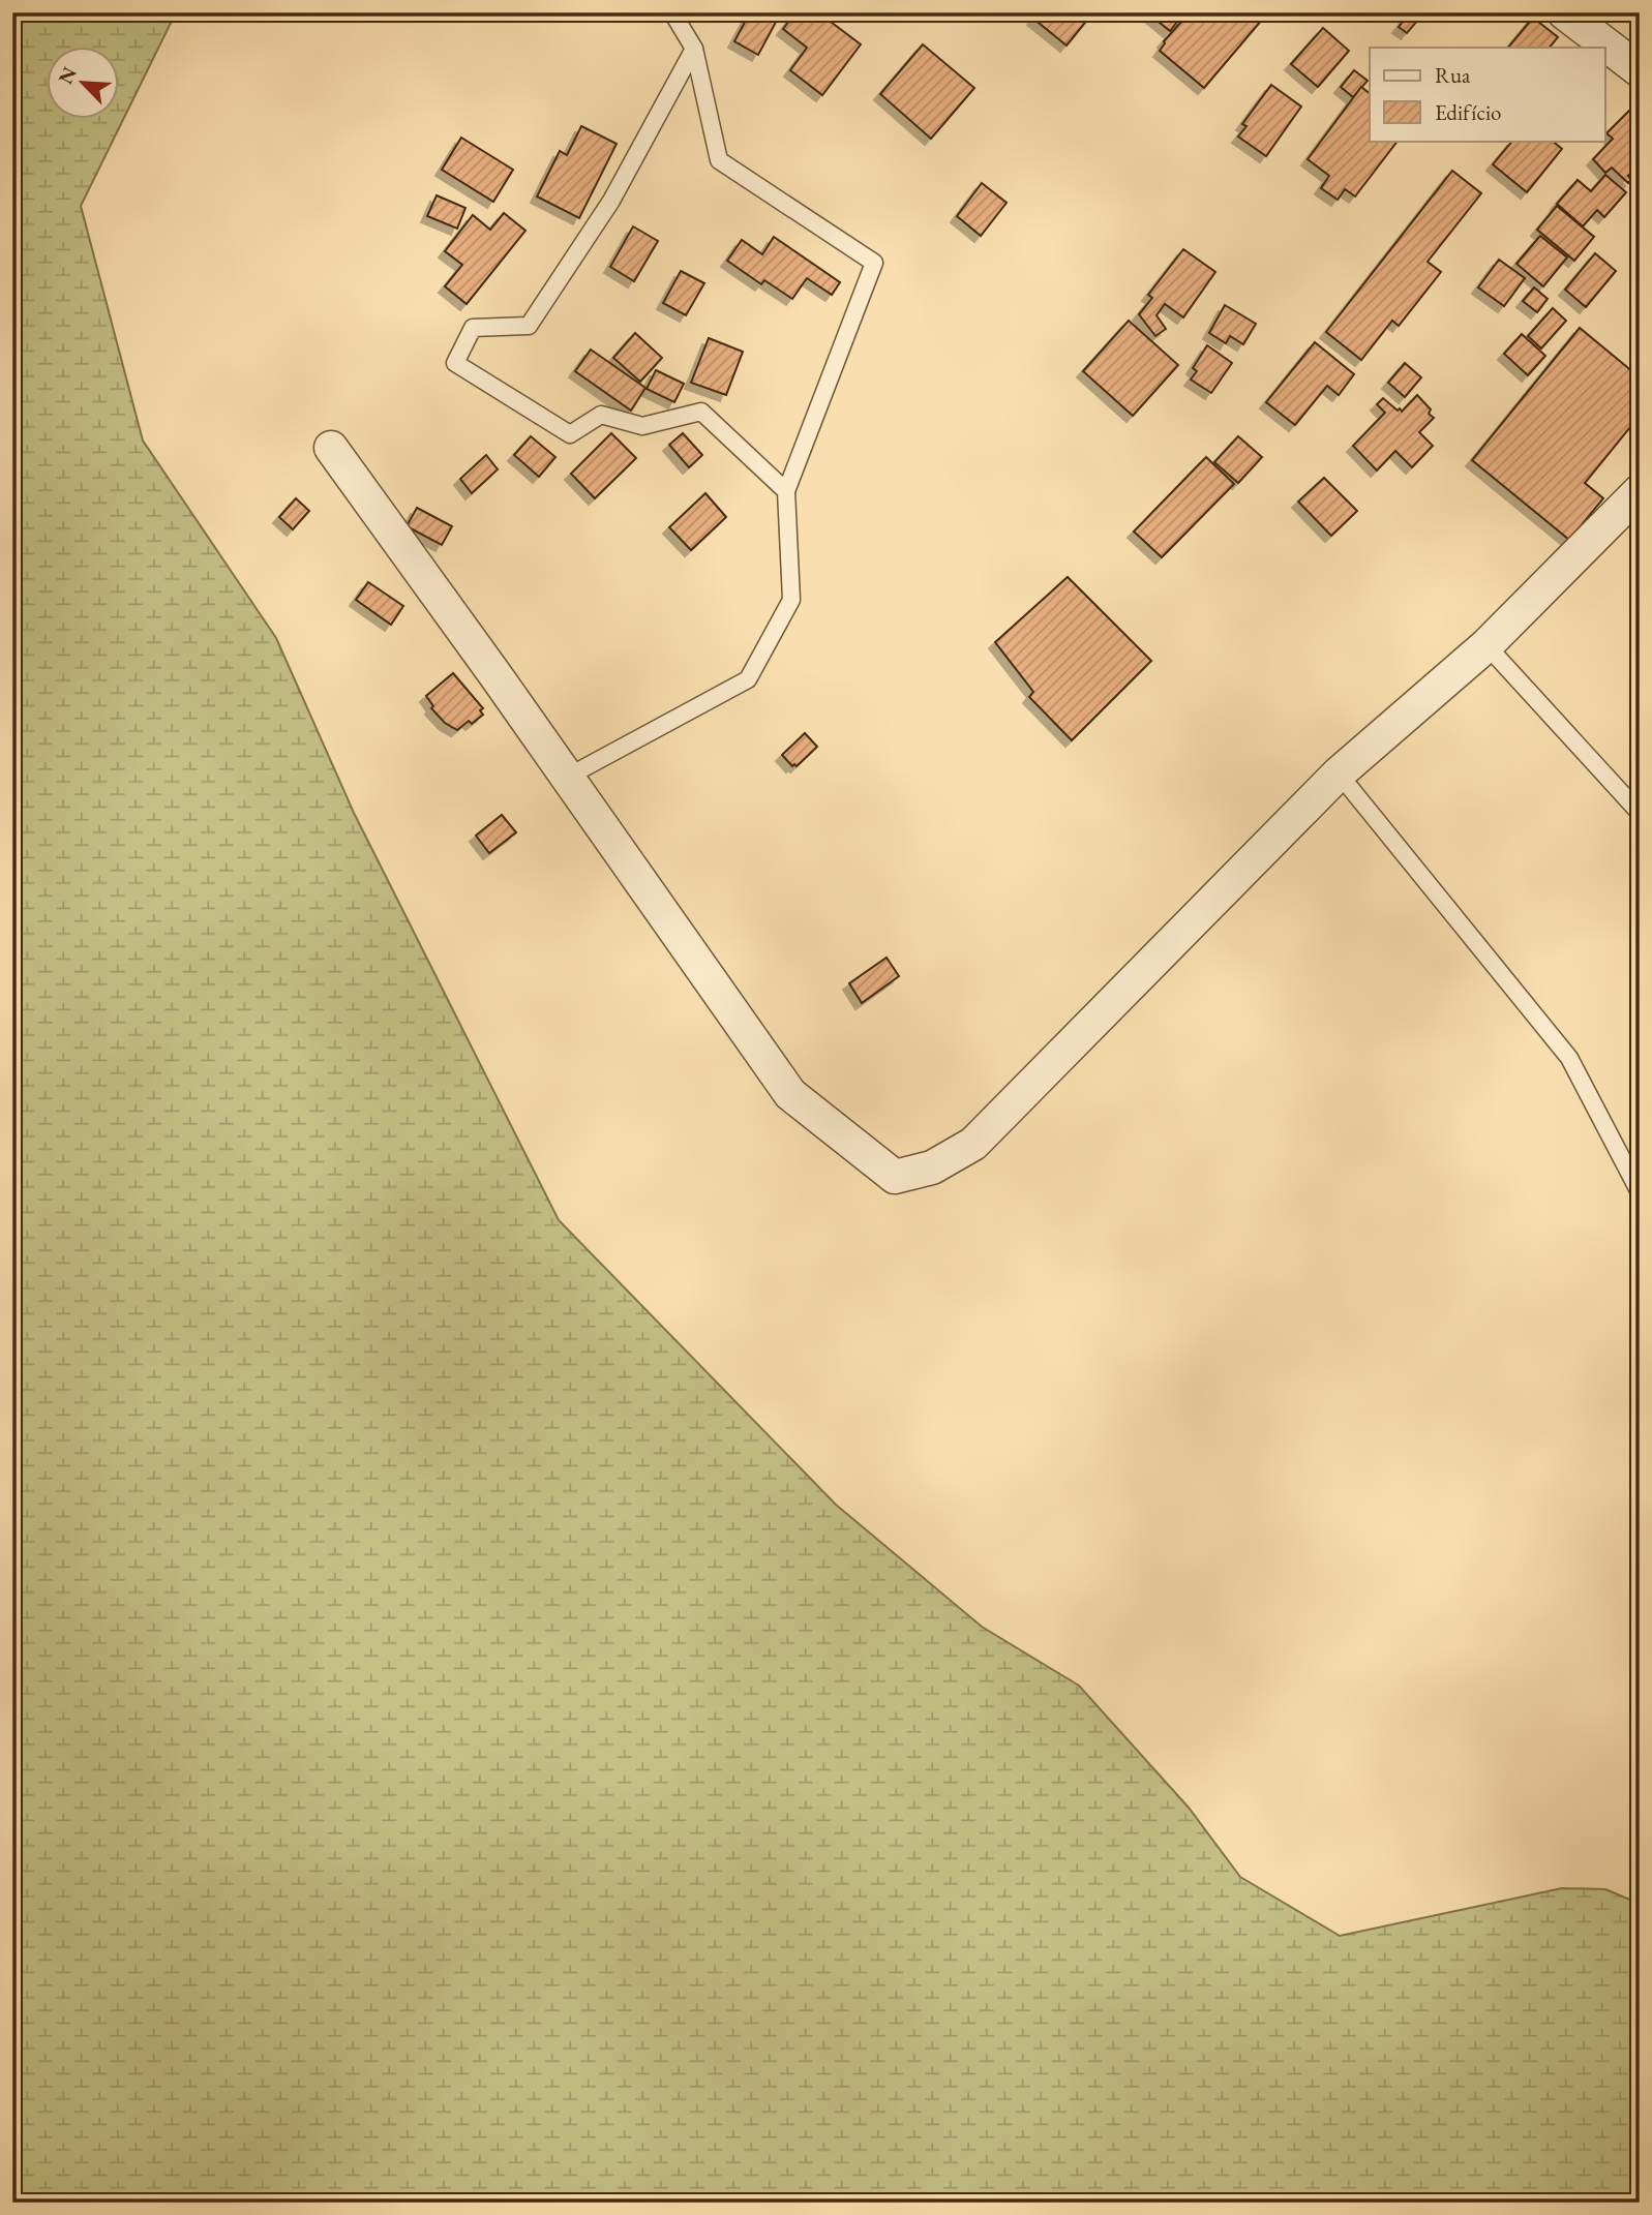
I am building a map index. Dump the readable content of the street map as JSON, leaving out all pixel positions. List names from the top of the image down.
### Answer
{
  "legend": ["Rua", "Edifício"],
  "north": "top left"
}
